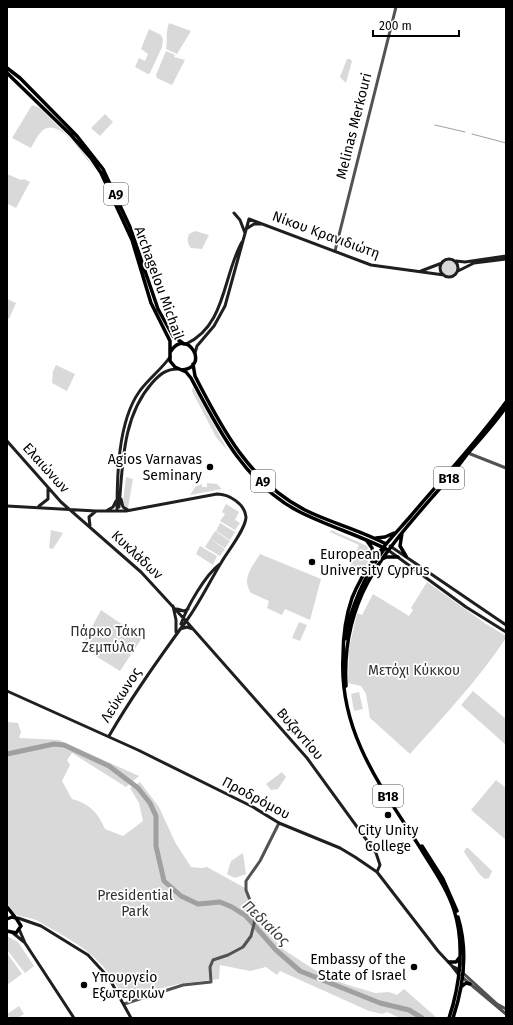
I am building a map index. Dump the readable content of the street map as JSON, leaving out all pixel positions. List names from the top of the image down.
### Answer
{
  "streets": {
    "main road": [
      "A9",
      "Νίκου Κρανιδιώτη",
      "Archagelou Michail",
      "Ελαιώνων",
      "B18",
      "Κυκλάδων",
      "Λεύκωνος",
      "Βυζαντίου",
      "Προδρόμου"
    ],
    "street": ["Melinas Merkouri"]
  },
  "crossings": [
    ["Melinas Merkouri", "Νίκου Κρανιδιώτη"],
    ["A9", "Archagelou Michail"],
    ["A9", "B18"],
    ["Ελαιώνων", "Κυκλάδων"],
    ["B18", "Προδρόμου"],
    ["Κυκλάδων", "Λεύκωνος"],
    ["Κυκλάδων", "Βυζαντίου"],
    ["Λεύκωνος", "Βυζαντίου"],
    ["Λεύκωνος", "Προδρόμου"],
    ["Βυζαντίου", "Προδρόμου"]
  ],
  "water": ["Πεδιαίος"],
  "parks": ["Πάρκο Τάκη Ζεμπύλα", "Μετόχι Κύκκου", "Presidential Park"],
  "places": [
    "Agios Varnavas Seminary",
    "European University Cyprus",
    "City Unity College",
    "Embassy of the State of Israel",
    "Υπουργείο Εξωτερικών"
  ],
  "scale_bar": "200 m"
}
